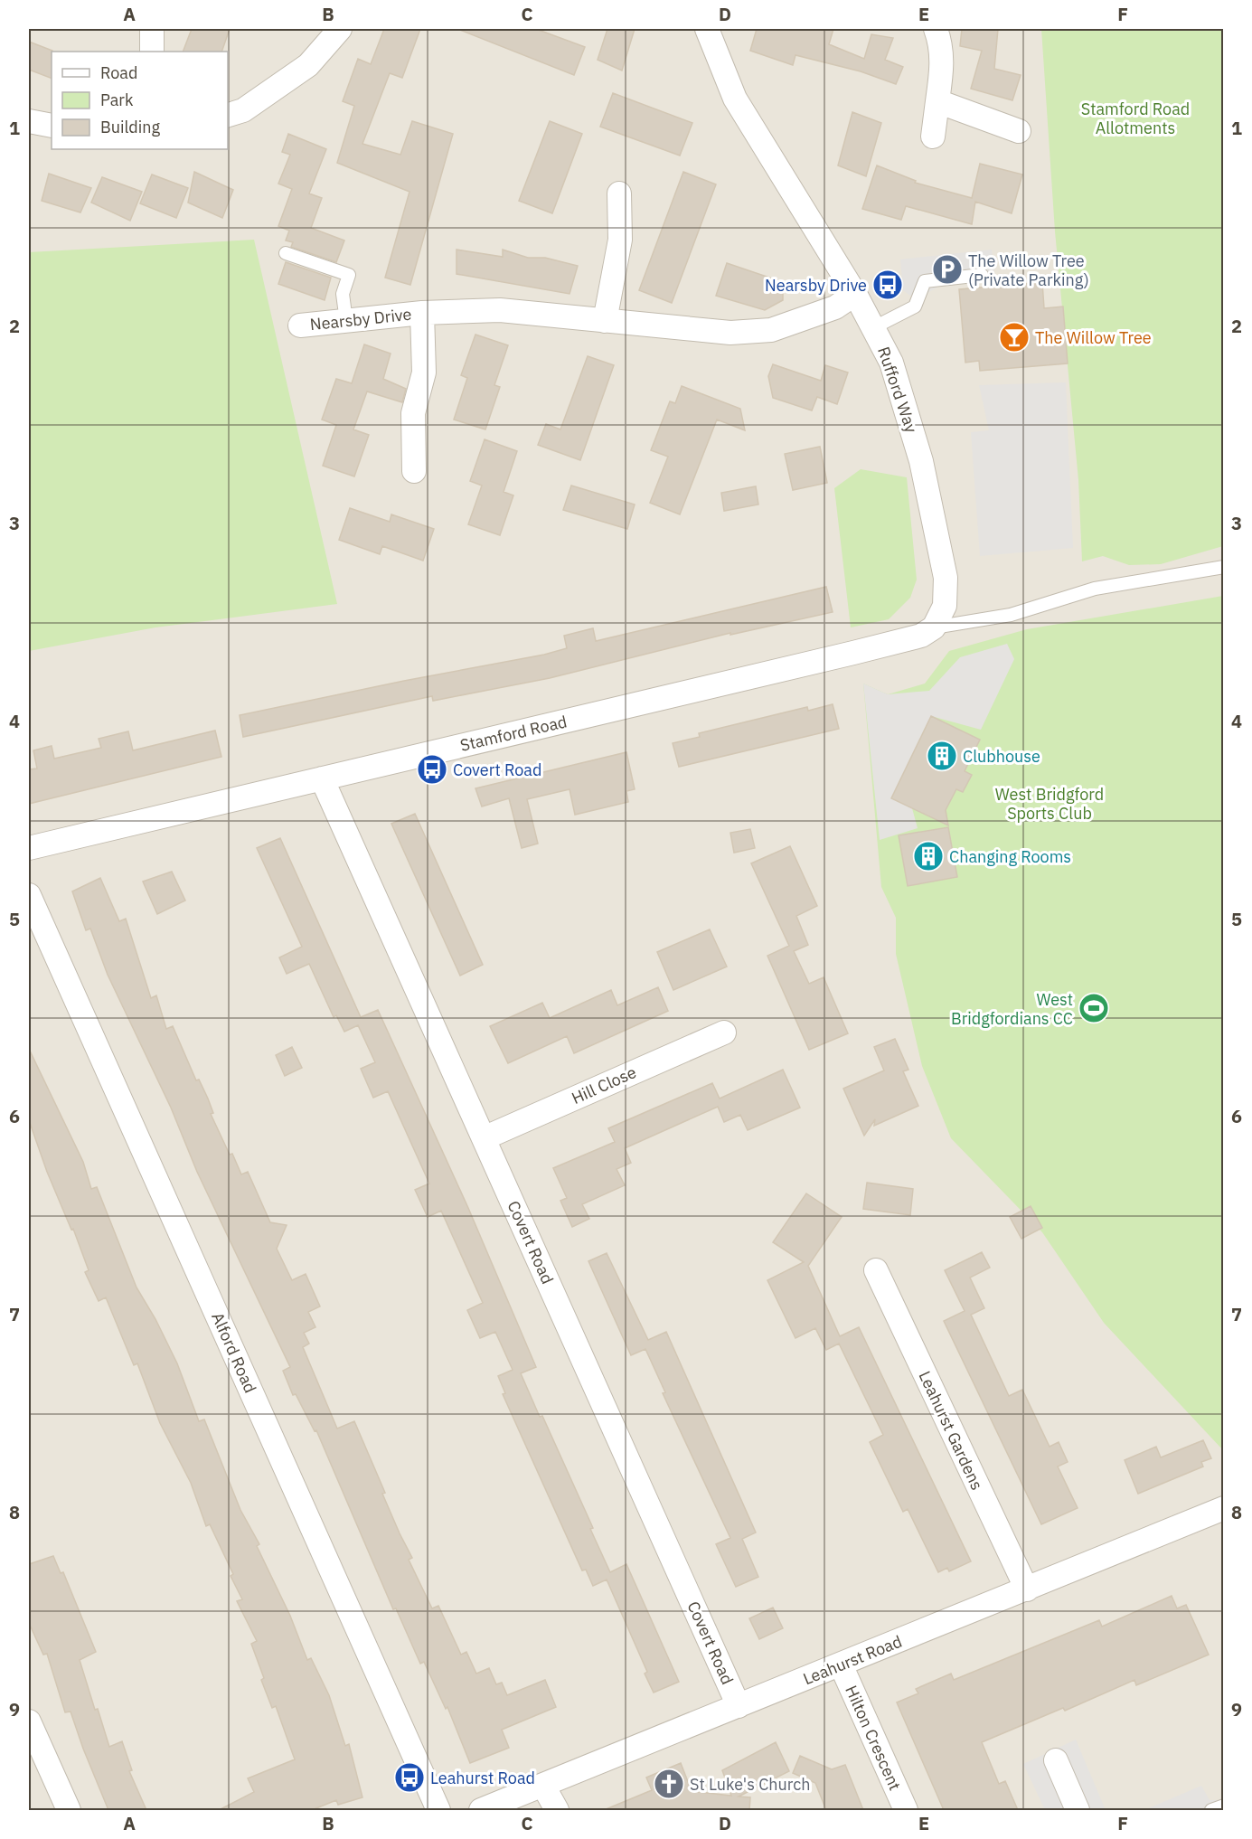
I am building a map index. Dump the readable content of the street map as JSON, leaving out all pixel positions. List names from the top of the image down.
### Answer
{
  "streets": {
    "street": [
      "Nearsby Drive",
      "Rufford Way",
      "Stamford Road",
      "Hill Close",
      "Covert Road",
      "Alford Road",
      "Leahurst Gardens",
      "Leahurst Road",
      "Hilton Crescent"
    ]
  },
  "crossings": [
    ["Nearsby Drive", "Rufford Way"],
    ["Rufford Way", "Stamford Road"],
    ["Stamford Road", "Covert Road"],
    ["Hill Close", "Covert Road"],
    ["Covert Road", "Leahurst Road"],
    ["Leahurst Gardens", "Leahurst Road"],
    ["Leahurst Road", "Hilton Crescent"]
  ],
  "parks": ["Stamford Road Allotments", "West Bridgford Sports Club"],
  "places": {
    "parking": ["The Willow Tree (Private Parking)"],
    "bus stop": ["Nearsby Drive", "Covert Road", "Leahurst Road"],
    "bar": ["The Willow Tree"],
    "building": ["Clubhouse", "Changing Rooms"],
    "sports": ["West Bridgfordians CC"],
    "church": ["St Luke's Church"]
  },
  "legend": ["Road", "Park", "Building"],
  "grid": {
    "columns": [
      "A",
      "B",
      "C",
      "D",
      "E",
      "F"
    ],
    "rows": [
      "1",
      "2",
      "3",
      "4",
      "5",
      "6",
      "7",
      "8",
      "9"
    ]
  }
}
